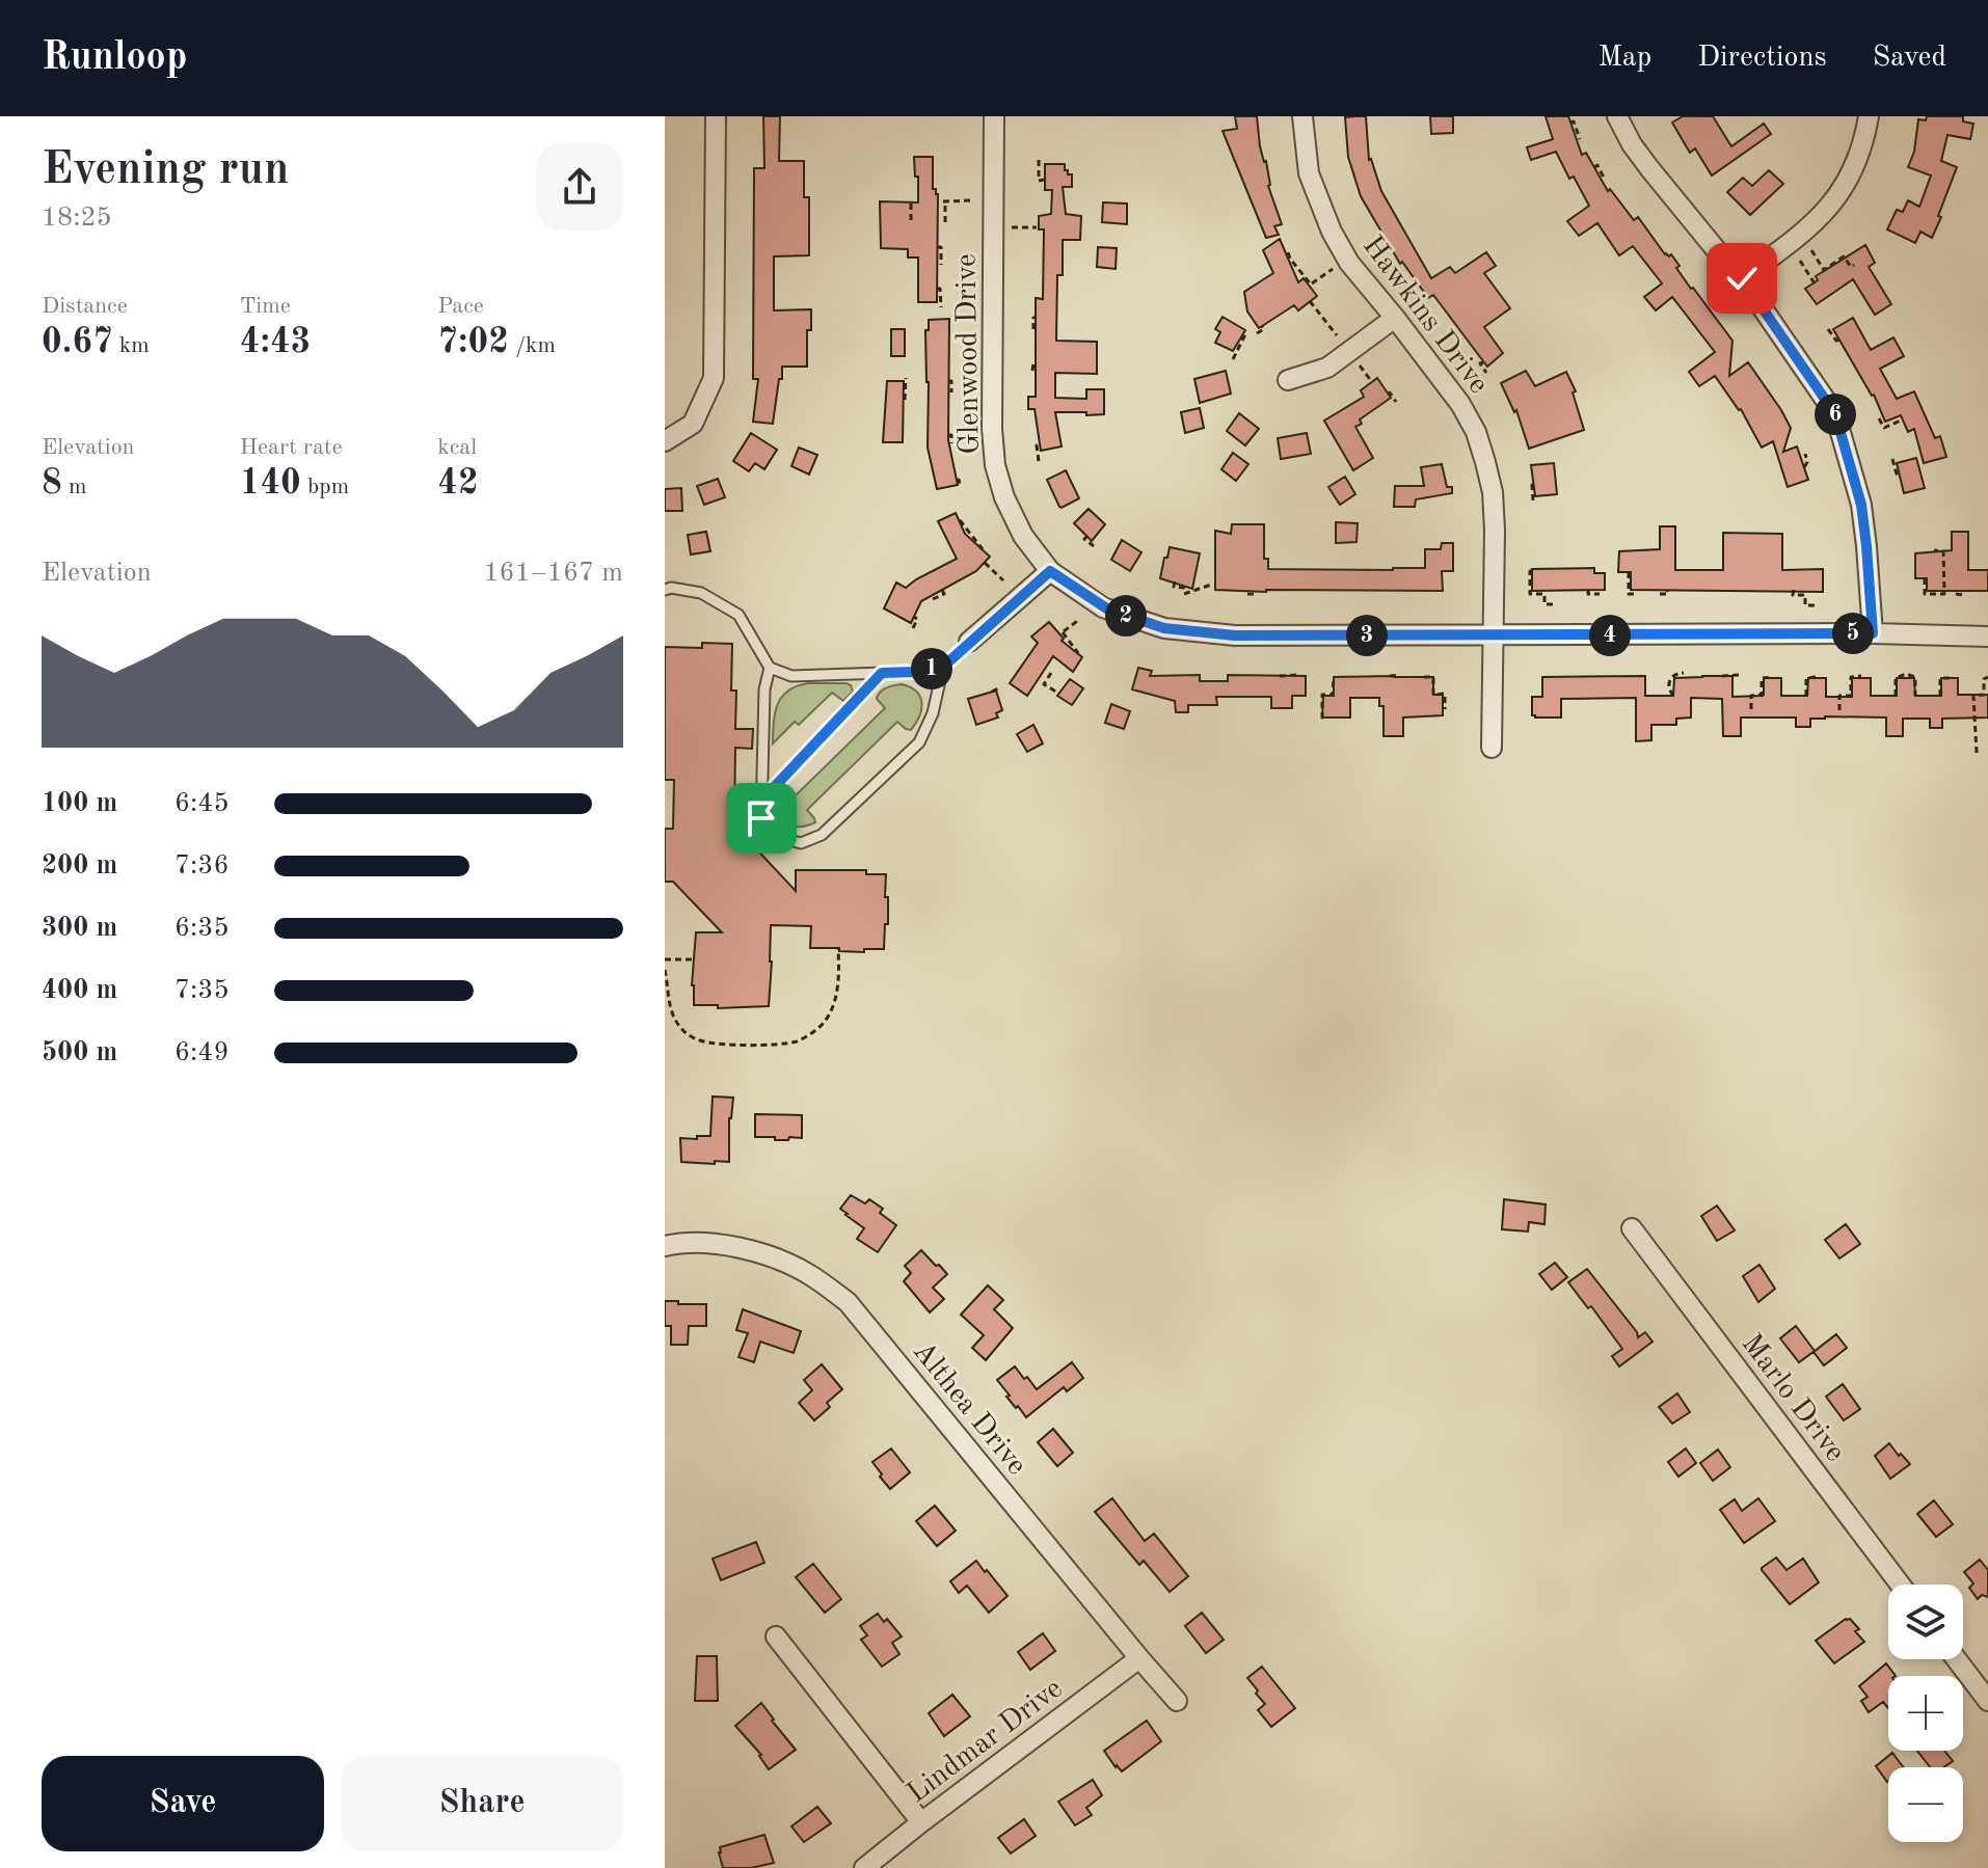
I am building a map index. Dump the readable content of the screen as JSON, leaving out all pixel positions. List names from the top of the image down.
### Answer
{
  "streets": {
    "street": [
      "Hawkins Drive",
      "Glenwood Drive",
      "Marlo Drive",
      "Althea Drive",
      "Lindmar Drive"
    ]
  },
  "crossings": [
    ["Hawkins Drive", "Glenwood Drive"],
    ["Althea Drive", "Lindmar Drive"]
  ],
  "page": {
    "header": "Runloop",
    "nav": ["Map", "Directions", "Saved"],
    "heading": ["Evening run", "18:25"],
    "stats": [
      ["Distance", "0.67 km"],
      ["Time", "4:43"],
      ["Pace", "7:02 /km"],
      ["Elevation", "8 m"],
      ["Heart rate", "140 bpm"],
      ["kcal", "42"]
    ],
    "pins": [
      "6",
      "2",
      "5",
      "3",
      "4",
      "1"
    ],
    "chart": ["Elevation", "161–167 m"],
    "list": [
      {
        "name": "100 m",
        "note": "6:45"
      },
      {
        "name": "200 m",
        "note": "7:36"
      },
      {
        "name": "300 m",
        "note": "6:35"
      },
      {
        "name": "400 m",
        "note": "7:35"
      },
      {
        "name": "500 m",
        "note": "6:49"
      }
    ],
    "map_buttons": ["+", "−"],
    "buttons": ["Save", "Share"]
  }
}
